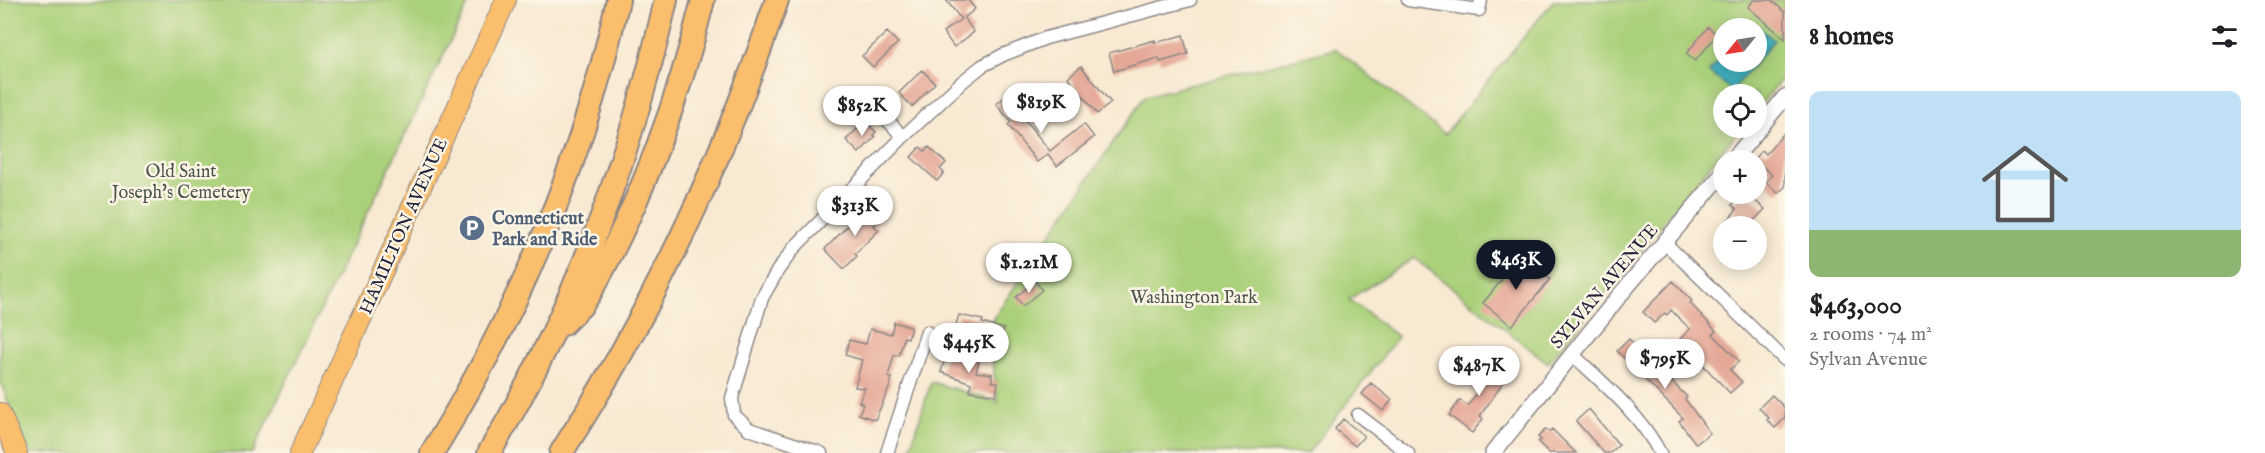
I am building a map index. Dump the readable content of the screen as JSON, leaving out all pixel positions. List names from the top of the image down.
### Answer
{
  "streets": {
    "main road": ["HAMILTON AVENUE"],
    "street": ["SYLVAN AVENUE"]
  },
  "parks": ["Old Saint Joseph's Cemetery", "Washington Park"],
  "places": {
    "parking": ["Connecticut Park and Ride"]
  },
  "north": "bottom left",
  "page": {
    "heading": "8 homes",
    "map_buttons": ["+", "−"],
    "list": [
      {
        "name": "$463,000",
        "note": "2 rooms · 74 m² · Sylvan Avenue"
      }
    ],
    "price": [
      "$819K",
      "$852K",
      "$313K",
      "$463K",
      "$1.21M",
      "$445K",
      "$795K",
      "$487K"
    ]
  }
}
